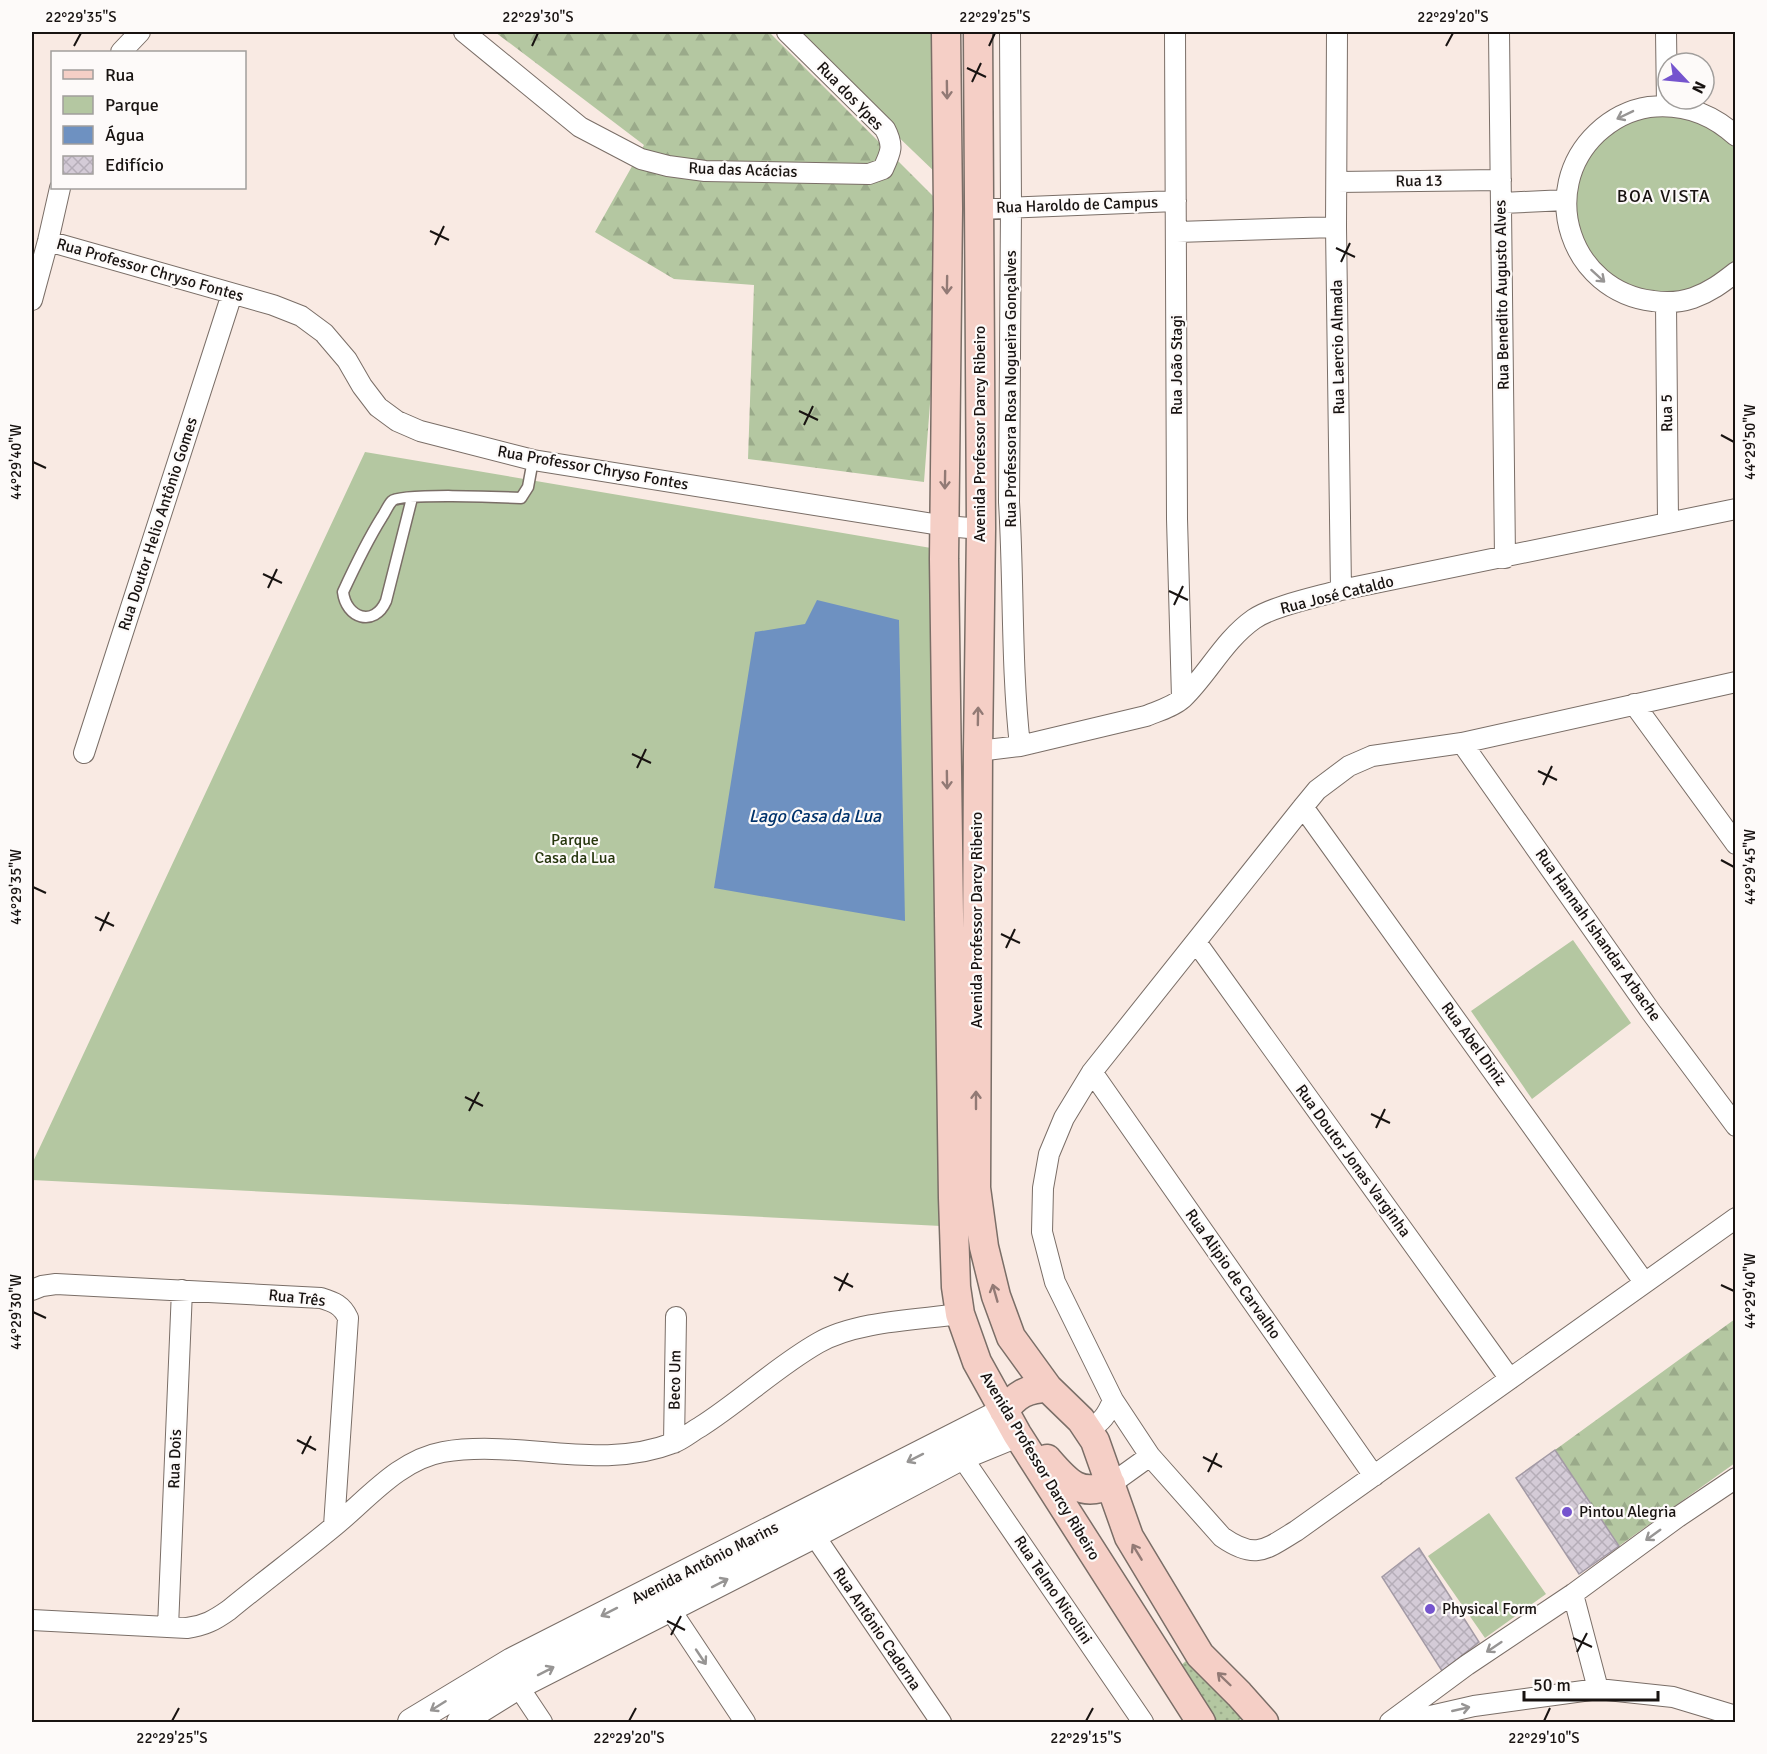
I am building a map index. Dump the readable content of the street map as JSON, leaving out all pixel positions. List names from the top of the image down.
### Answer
{
  "streets": {
    "main road": ["Avenida Professor Darcy Ribeiro"],
    "street": [
      "Rua dos Ypes",
      "Rua das Acácias",
      "Rua 13",
      "Rua Haroldo de Campus",
      "Rua Professor Chryso Fontes",
      "Rua Benedito Augusto Alves",
      "Rua Laercio Almada",
      "Rua João Stagi",
      "Rua Professora Rosa Nogueira Gonçalves",
      "Rua 5",
      "Rua Doutor Helio Antônio Gomes",
      "Rua José Cataldo",
      "Rua Hannah Ishandar Arbache",
      "Rua Abel Diniz",
      "Rua Doutor Jonas Varginha",
      "Rua Alipio de Carvalho",
      "Rua Três",
      "Beco Um",
      "Rua Dois",
      "Avenida Antônio Marins",
      "Rua Telmo Nicolini",
      "Rua Antônio Cadorna"
    ]
  },
  "crossings": [
    ["Rua dos Ypes", "Rua das Acácias"],
    ["Rua 13", "Rua Benedito Augusto Alves"],
    ["Rua 13", "Rua Laercio Almada"],
    ["Rua Haroldo de Campus", "Rua João Stagi"],
    ["Rua Haroldo de Campus", "Rua Professora Rosa Nogueira Gonçalves"],
    ["Rua Haroldo de Campus", "Avenida Professor Darcy Ribeiro"],
    ["Rua Professor Chryso Fontes", "Avenida Professor Darcy Ribeiro"],
    ["Rua Professor Chryso Fontes", "Rua Doutor Helio Antônio Gomes"],
    ["Rua Benedito Augusto Alves", "Rua José Cataldo"],
    ["Rua Laercio Almada", "Rua José Cataldo"],
    ["Rua João Stagi", "Rua José Cataldo"],
    ["Rua Professora Rosa Nogueira Gonçalves", "Rua José Cataldo"],
    ["Rua 5", "Rua José Cataldo"],
    ["Avenida Professor Darcy Ribeiro", "Rua José Cataldo"],
    ["Avenida Professor Darcy Ribeiro", "Avenida Antônio Marins"],
    ["Rua Três", "Rua Dois"],
    ["Avenida Antônio Marins", "Rua Telmo Nicolini"],
    ["Avenida Antônio Marins", "Rua Antônio Cadorna"]
  ],
  "districts": ["BOA VISTA"],
  "water": ["Lago Casa da Lua"],
  "parks": ["Parque Casa da Lua"],
  "places": ["Pintou Alegria", "Physical Form"],
  "legend": [
    "Rua",
    "Parque",
    "Água",
    "Edifício"
  ],
  "scale_bar": "50 m",
  "north": "bottom right",
  "coordinates": [
    "22°29'35\"S",
    "22°29'30\"S",
    "22°29'25\"S",
    "22°29'20\"S",
    "44°29'50\"W",
    "44°29'40\"W",
    "44°29'45\"W",
    "44°29'35\"W",
    "44°29'30\"W",
    "22°29'15\"S",
    "22°29'10\"S"
  ]
}
